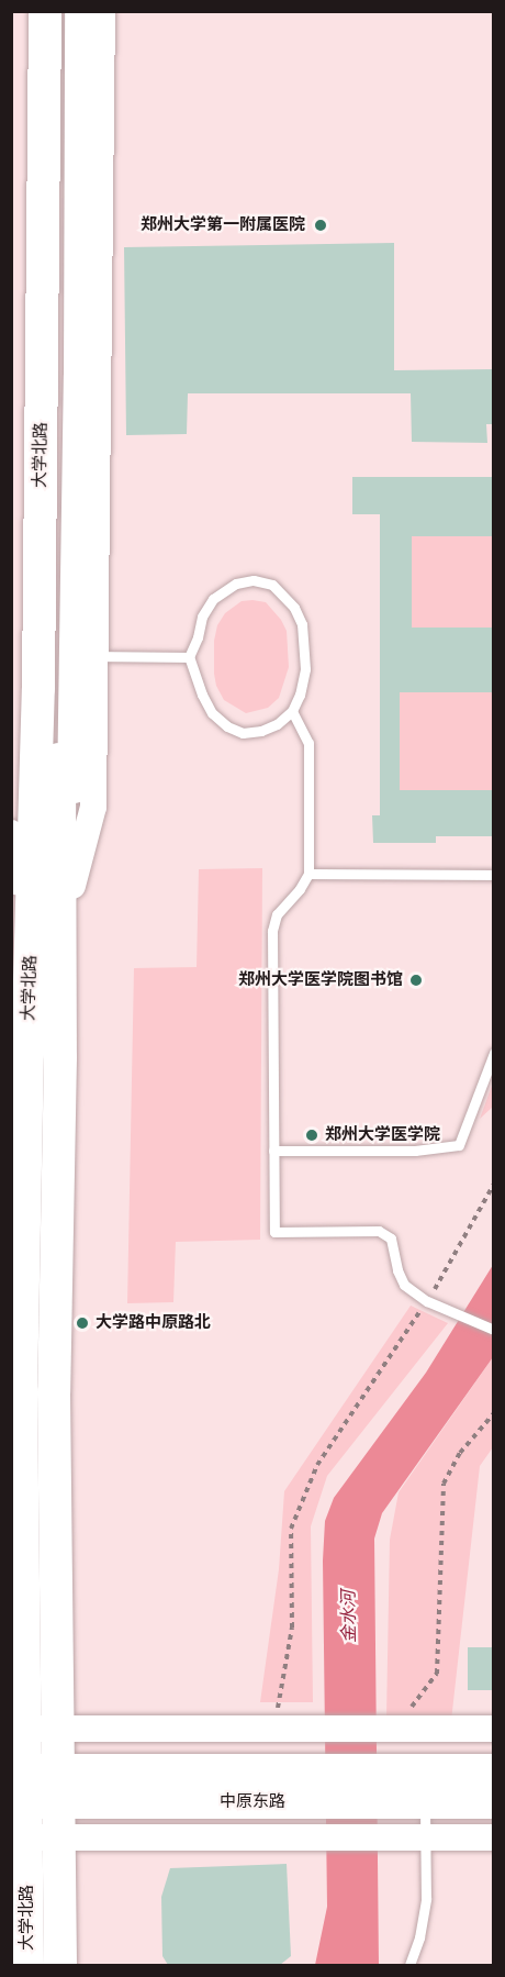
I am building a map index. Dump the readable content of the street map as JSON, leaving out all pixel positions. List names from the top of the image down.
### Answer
{
  "streets": {
    "main road": ["大学北路", "中原东路"]
  },
  "crossings": [
    ["大学北路", "中原东路"]
  ],
  "water": ["金水河"],
  "places": [
    "郑州大学第一附属医院",
    "郑州大学医学院图书馆",
    "郑州大学医学院",
    "大学路中原路北"
  ]
}
